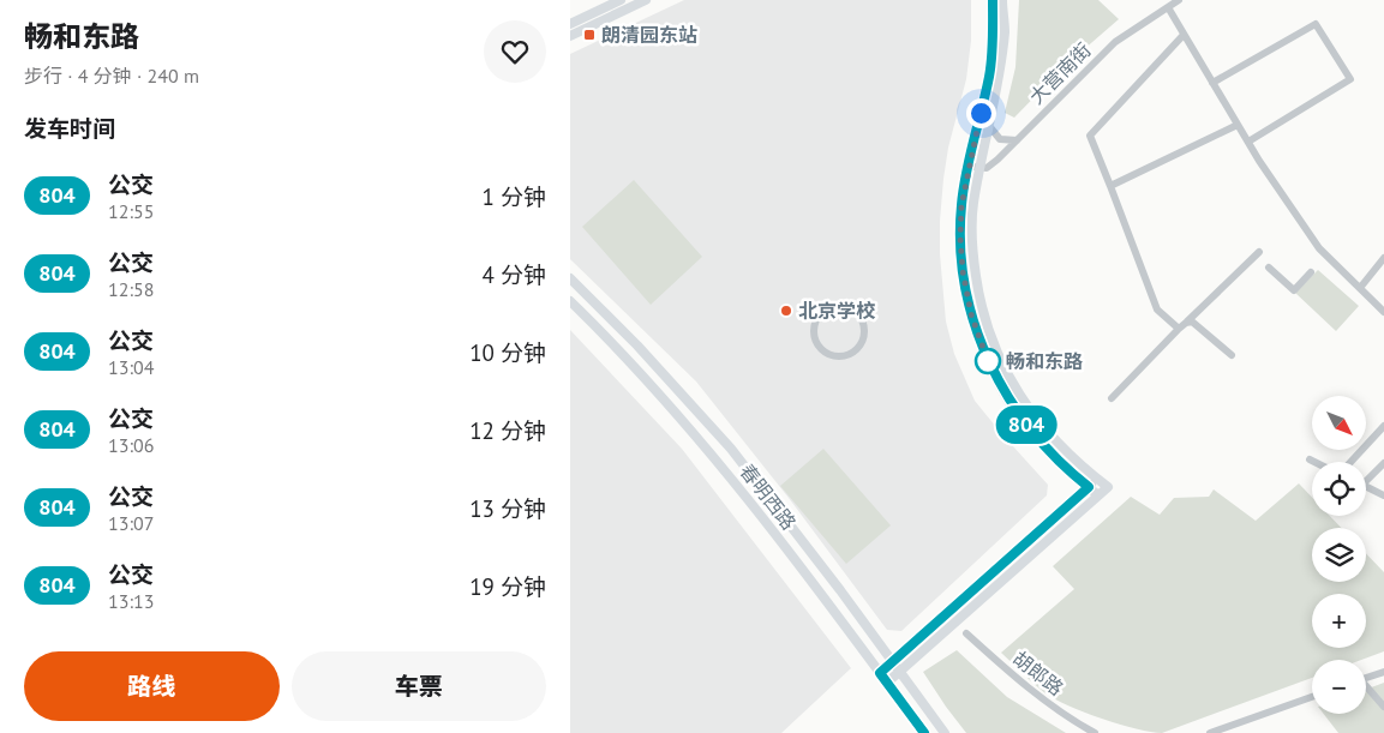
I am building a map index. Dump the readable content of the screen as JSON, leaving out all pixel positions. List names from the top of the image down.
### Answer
{
  "streets": {
    "main road": ["春明西路"],
    "street": ["大营南街", "胡郎路"]
  },
  "places": {
    "transit": ["朗清园东站"],
    "other": ["北京学校", "畅和东路"]
  },
  "lines": ["bus line 804"],
  "north": "bottom right",
  "page": {
    "heading": [
      ["畅和东路", "步行 · 4 分钟 · 240 m"],
      "发车时间"
    ],
    "on_map": "804",
    "list": [
      {
        "mark": "804",
        "name": "公交",
        "note": "12:55",
        "value": "1 分钟"
      },
      {
        "mark": "804",
        "name": "公交",
        "note": "12:58",
        "value": "4 分钟"
      },
      {
        "mark": "804",
        "name": "公交",
        "note": "13:04",
        "value": "10 分钟"
      },
      {
        "mark": "804",
        "name": "公交",
        "note": "13:06",
        "value": "12 分钟"
      },
      {
        "mark": "804",
        "name": "公交",
        "note": "13:07",
        "value": "13 分钟"
      },
      {
        "mark": "804",
        "name": "公交",
        "note": "13:13",
        "value": "19 分钟"
      }
    ],
    "map_buttons": ["+", "−"],
    "buttons": ["路线", "车票"]
  }
}
